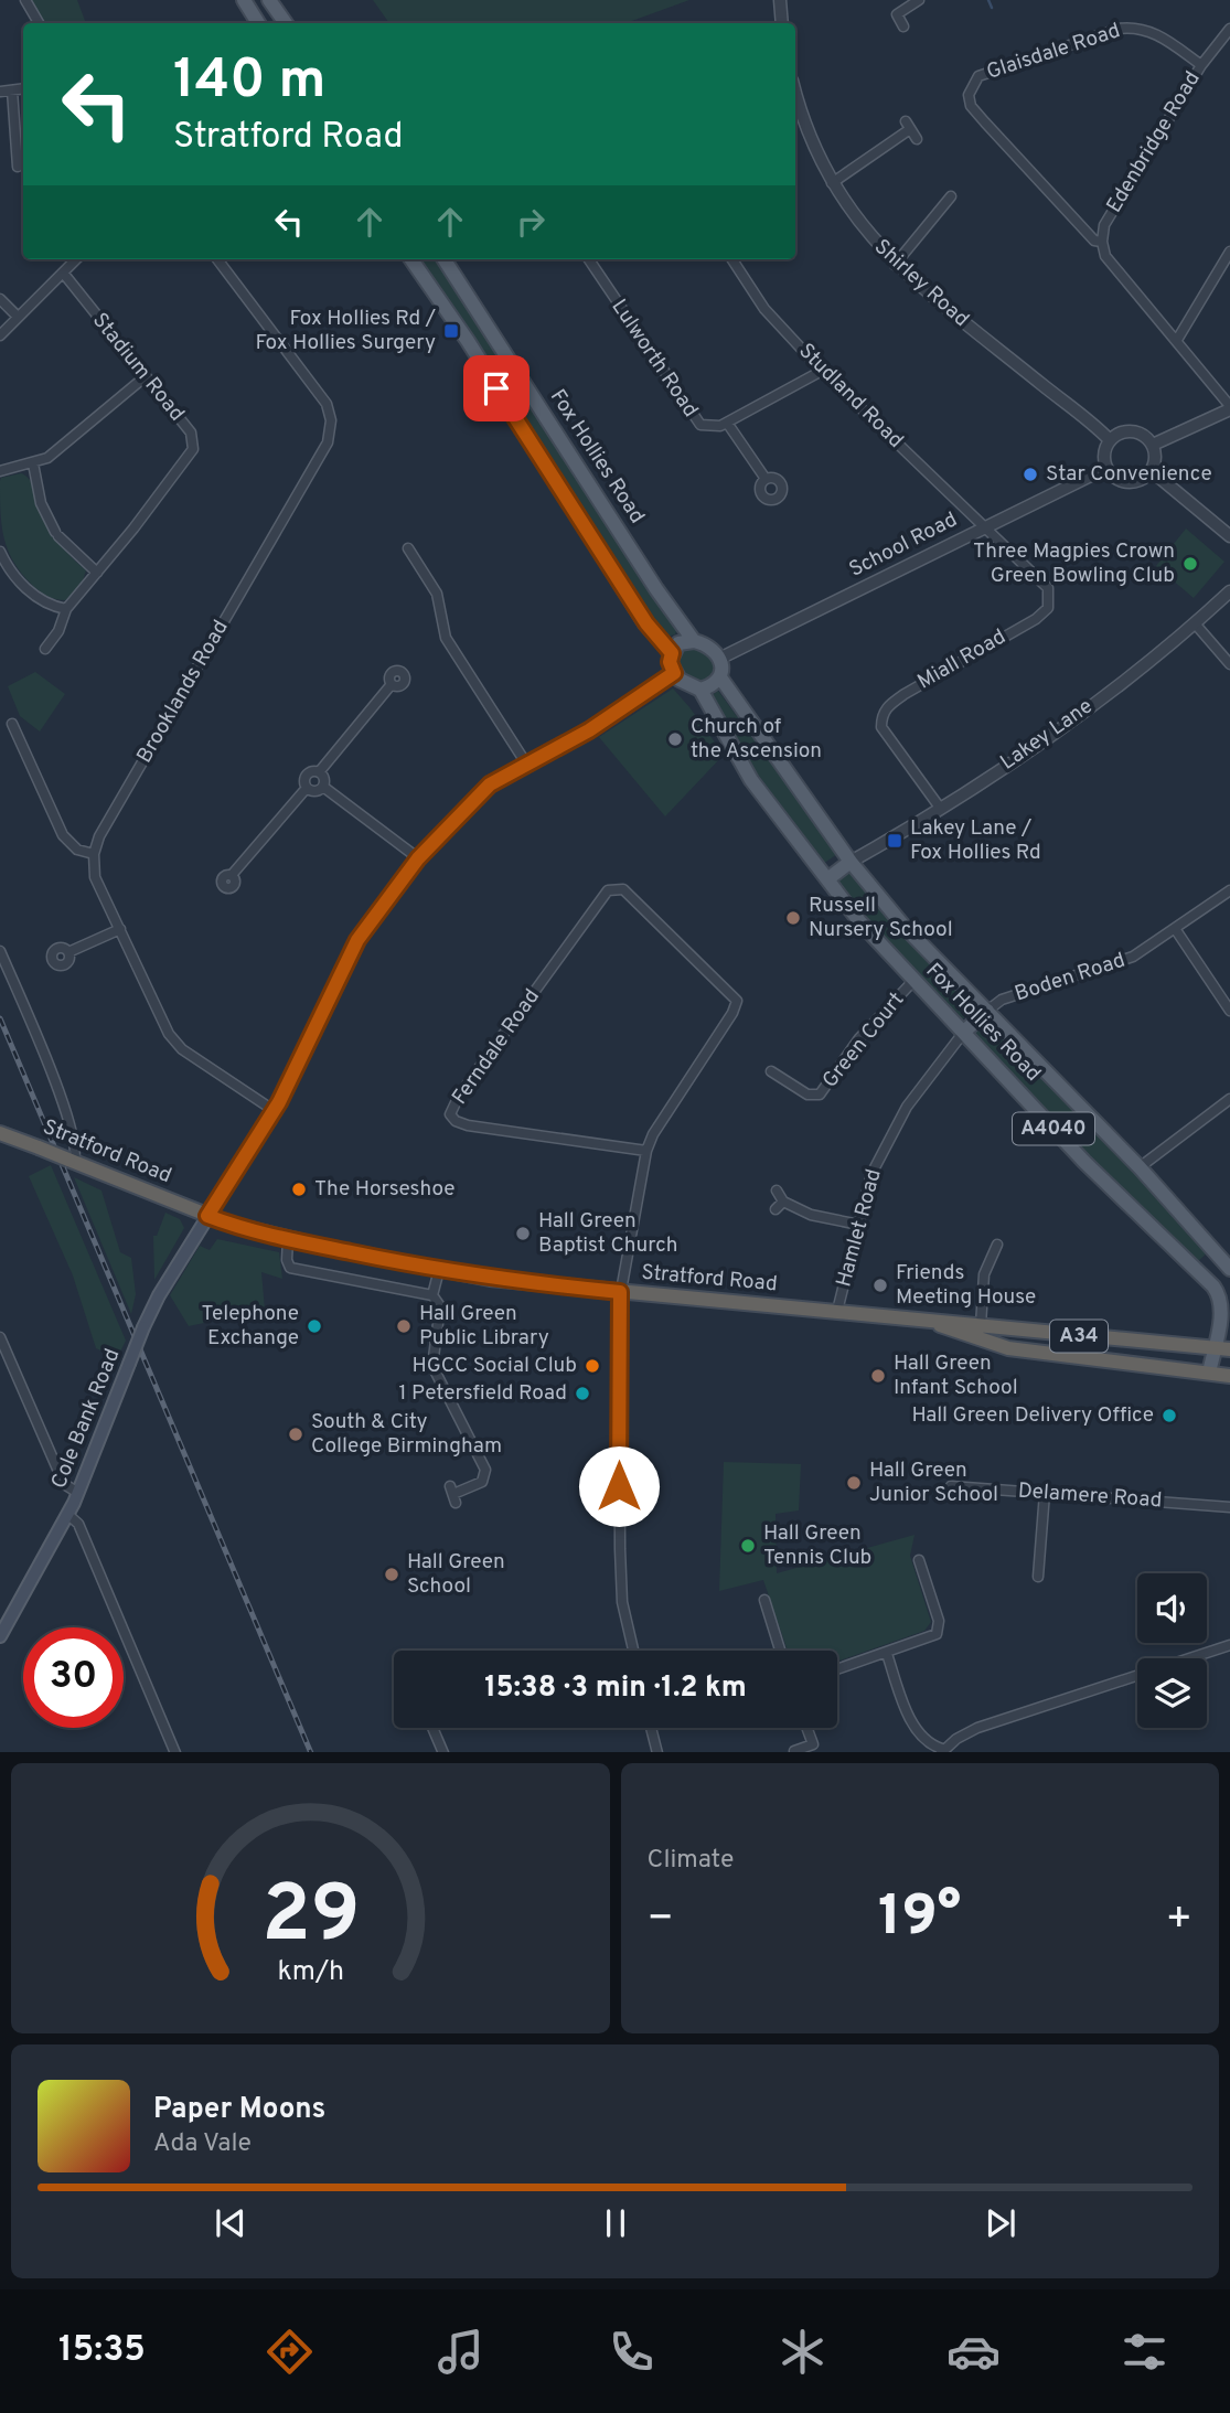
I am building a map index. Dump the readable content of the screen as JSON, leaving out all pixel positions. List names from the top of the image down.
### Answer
{
  "streets": {
    "highway": ["Stratford Road", "A34"],
    "main road": ["Fox Hollies Road", "A4040", "Cole Bank Road"],
    "street": [
      "Glaisdale Road",
      "Edenbridge Road",
      "Shirley Road",
      "Lulworth Road",
      "Stadium Road",
      "Studland Road",
      "School Road",
      "Miall Road",
      "Brooklands Road",
      "Lakey Lane",
      "Boden Road",
      "Green Court",
      "Ferndale Road",
      "Hamlet Road",
      "Delamere Road"
    ]
  },
  "crossings": [
    ["Glaisdale Road", "Edenbridge Road"],
    ["Shirley Road", "School Road"],
    ["Lulworth Road", "Studland Road"],
    ["Studland Road", "School Road"],
    ["Studland Road", "Miall Road"],
    ["Fox Hollies Road", "School Road"],
    ["Fox Hollies Road", "Lakey Lane"],
    ["Fox Hollies Road", "Boden Road"],
    ["Fox Hollies Road", "Green Court"],
    ["Fox Hollies Road", "Stratford Road"],
    ["Fox Hollies Road", "Hamlet Road"],
    ["School Road", "Miall Road"],
    ["Miall Road", "Lakey Lane"],
    ["Stratford Road", "Hamlet Road"],
    ["Stratford Road", "Cole Bank Road"]
  ],
  "places": {
    "transit": ["Fox Hollies Rd / Fox Hollies Surgery", "Lakey Lane / Fox Hollies Rd"],
    "other": [
      "Star Convenience",
      "Three Magpies Crown Green Bowling Club",
      "Church of the Ascension",
      "Russell Nursery School",
      "The Horseshoe",
      "Hall Green Baptist Church",
      "Friends Meeting House",
      "Telephone Exchange",
      "Hall Green Public Library",
      "HGCC Social Club",
      "Hall Green Infant School",
      "1 Petersfield Road",
      "Hall Green Delivery Office",
      "South & City College Birmingham",
      "Hall Green Junior School",
      "Hall Green Tennis Club",
      "Hall Green School"
    ]
  },
  "page": {
    "turn": ["140 m", "Stratford Road"],
    "limit": "30",
    "trip": "15:38 · 3 min · 1.2 km",
    "tile": "Climate",
    "heat": ["−", "19°", "+"],
    "song": ["Paper Moons", "Ada Vale"],
    "tabs": "15:35",
    "gauge": ["29", "km/h"]
  }
}
